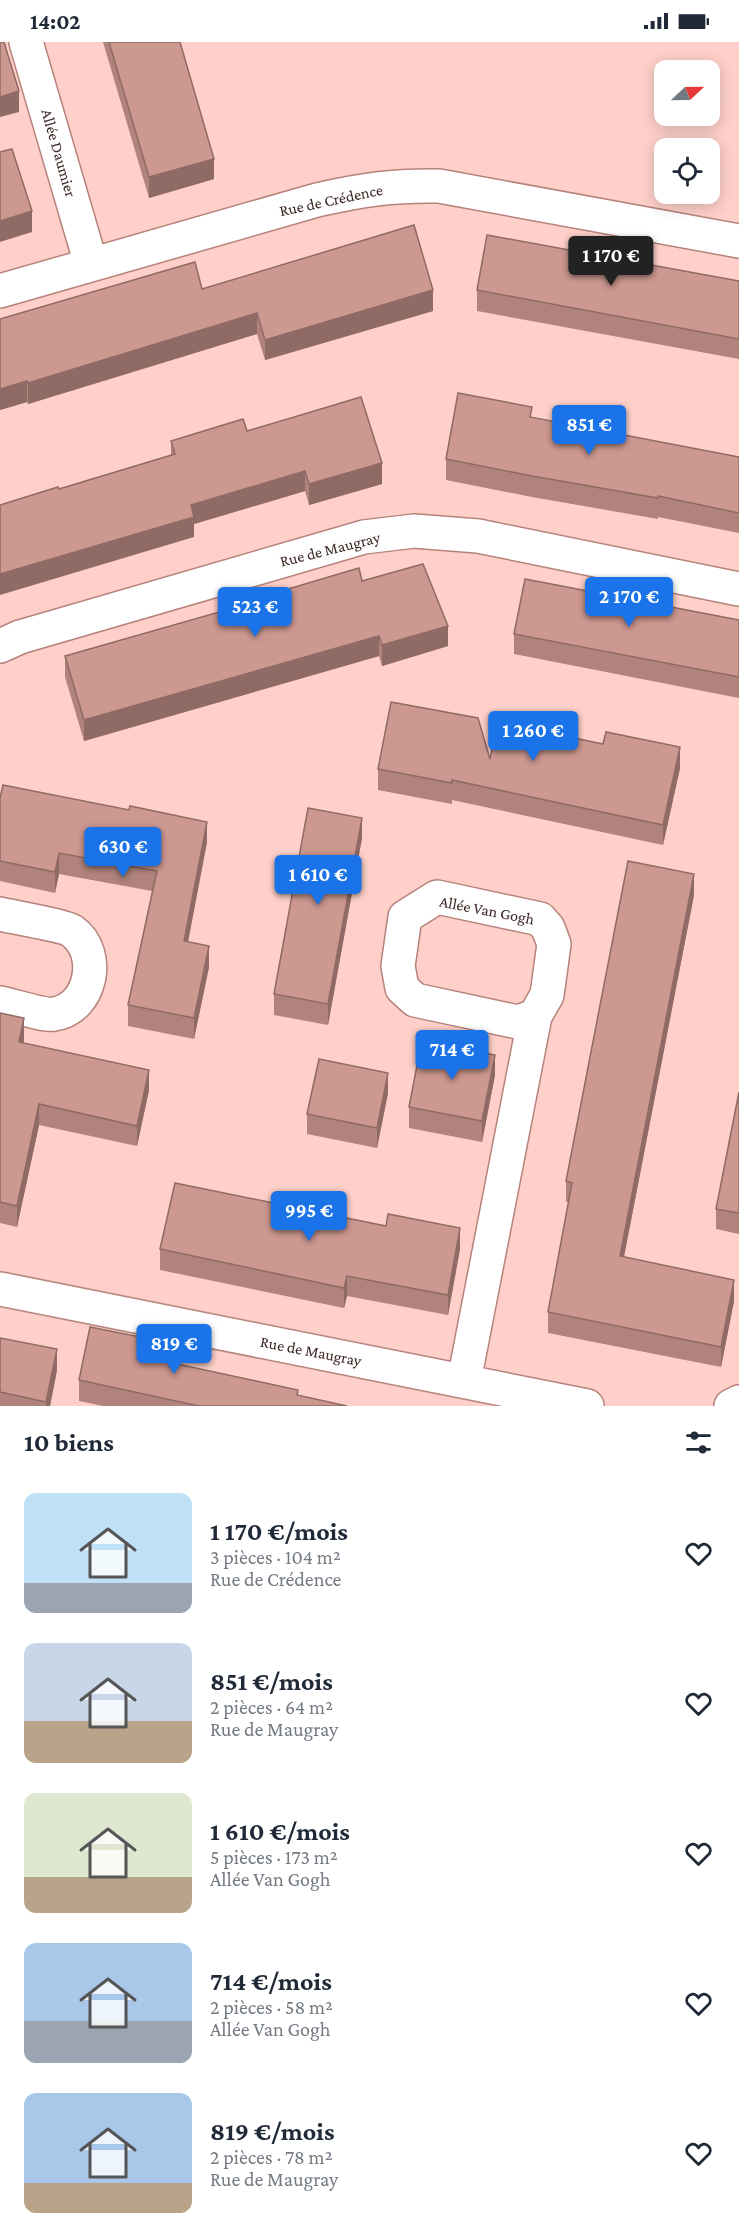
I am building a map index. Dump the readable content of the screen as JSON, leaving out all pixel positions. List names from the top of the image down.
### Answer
{
  "streets": {
    "street": [
      "Allée Daumier",
      "Rue de Crédence",
      "Rue de Maugray",
      "Allée Van Gogh"
    ]
  },
  "crossings": [
    ["Allée Daumier", "Rue de Crédence"],
    ["Rue de Maugray", "Allée Van Gogh"]
  ],
  "north": "right",
  "page": {
    "status": "14:02",
    "price": [
      "1 170 €",
      "851 €",
      "2 170 €",
      "523 €",
      "1 260 €",
      "630 €",
      "1 610 €",
      "714 €",
      "995 €",
      "819 €"
    ],
    "heading": "10 biens",
    "list": [
      {
        "name": "1 170 €/mois",
        "note": "3 pièces · 104 m² · Rue de Crédence"
      },
      {
        "name": "851 €/mois",
        "note": "2 pièces · 64 m² · Rue de Maugray"
      },
      {
        "name": "1 610 €/mois",
        "note": "5 pièces · 173 m² · Allée Van Gogh"
      },
      {
        "name": "714 €/mois",
        "note": "2 pièces · 58 m² · Allée Van Gogh"
      },
      {
        "name": "819 €/mois",
        "note": "2 pièces · 78 m² · Rue de Maugray"
      }
    ]
  }
}
